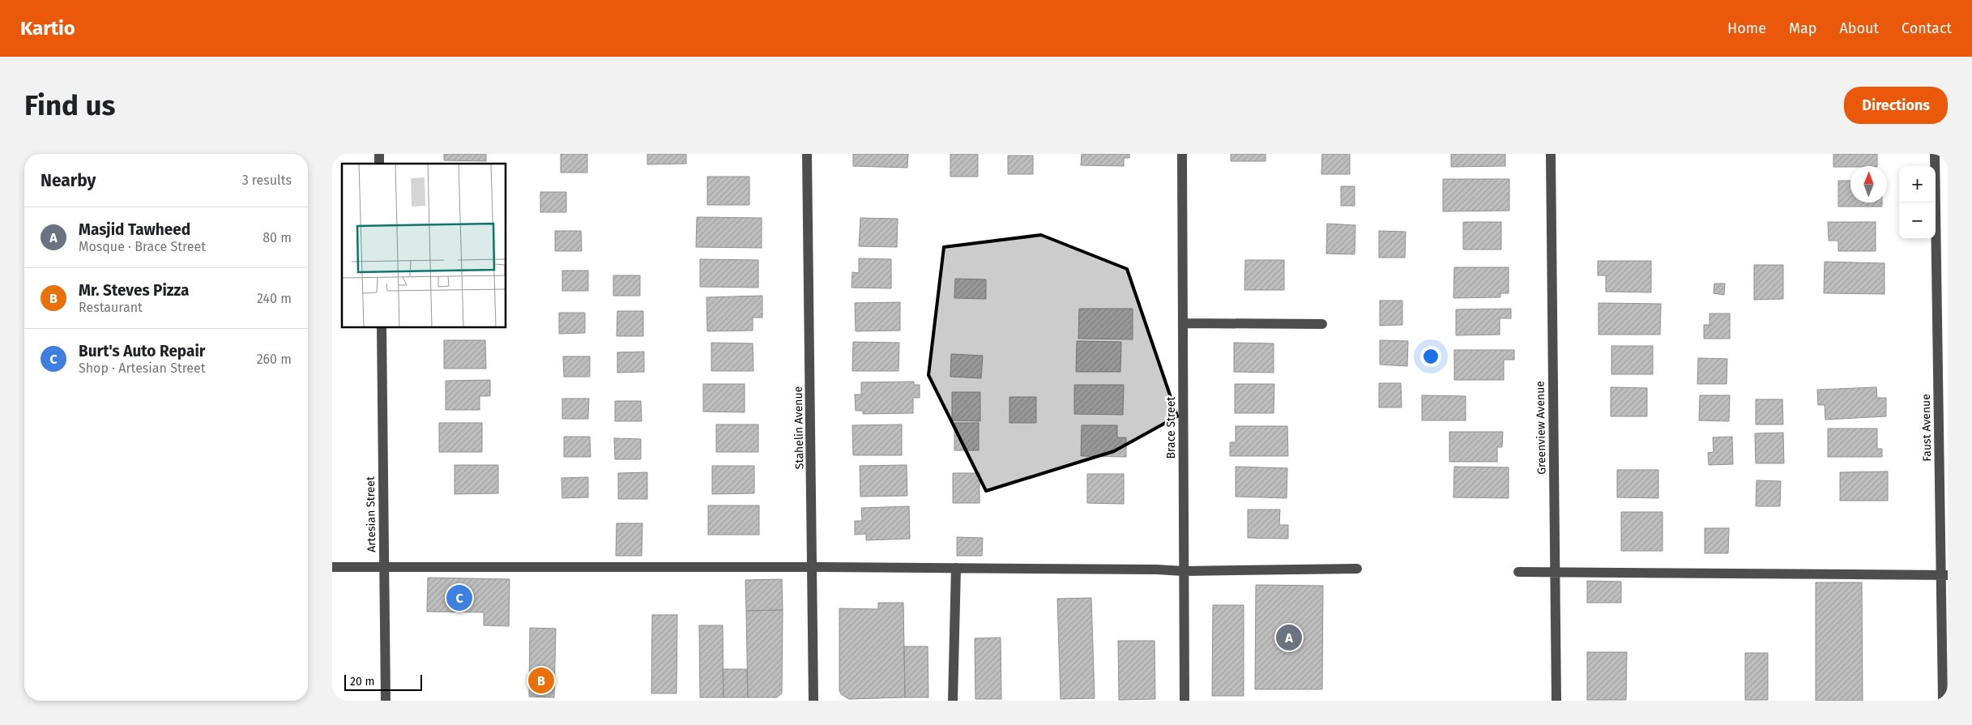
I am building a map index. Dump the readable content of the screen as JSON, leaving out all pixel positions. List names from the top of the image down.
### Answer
{
  "streets": {
    "street": [
      "Stahelin Avenue",
      "Brace Street",
      "Greenview Avenue",
      "Faust Avenue",
      "Artesian Street"
    ]
  },
  "scale_bar": "20 m",
  "north": "top",
  "page": {
    "header": "Kartio",
    "nav": [
      "Home",
      "Map",
      "About",
      "Contact"
    ],
    "buttons": "Directions",
    "title": "Find us",
    "heading": ["Nearby", "3 results"],
    "map_buttons": ["+", "−"],
    "list": [
      {
        "mark": "A",
        "name": "Masjid Tawheed",
        "note": "Mosque · Brace Street",
        "value": "80 m"
      },
      {
        "mark": "B",
        "name": "Mr. Steves Pizza",
        "note": "Restaurant",
        "value": "240 m"
      },
      {
        "mark": "C",
        "name": "Burt's Auto Repair",
        "note": "Shop · Artesian Street",
        "value": "260 m"
      }
    ],
    "pins": ["C", "A", "B"],
    "scale": "20 m"
  }
}
